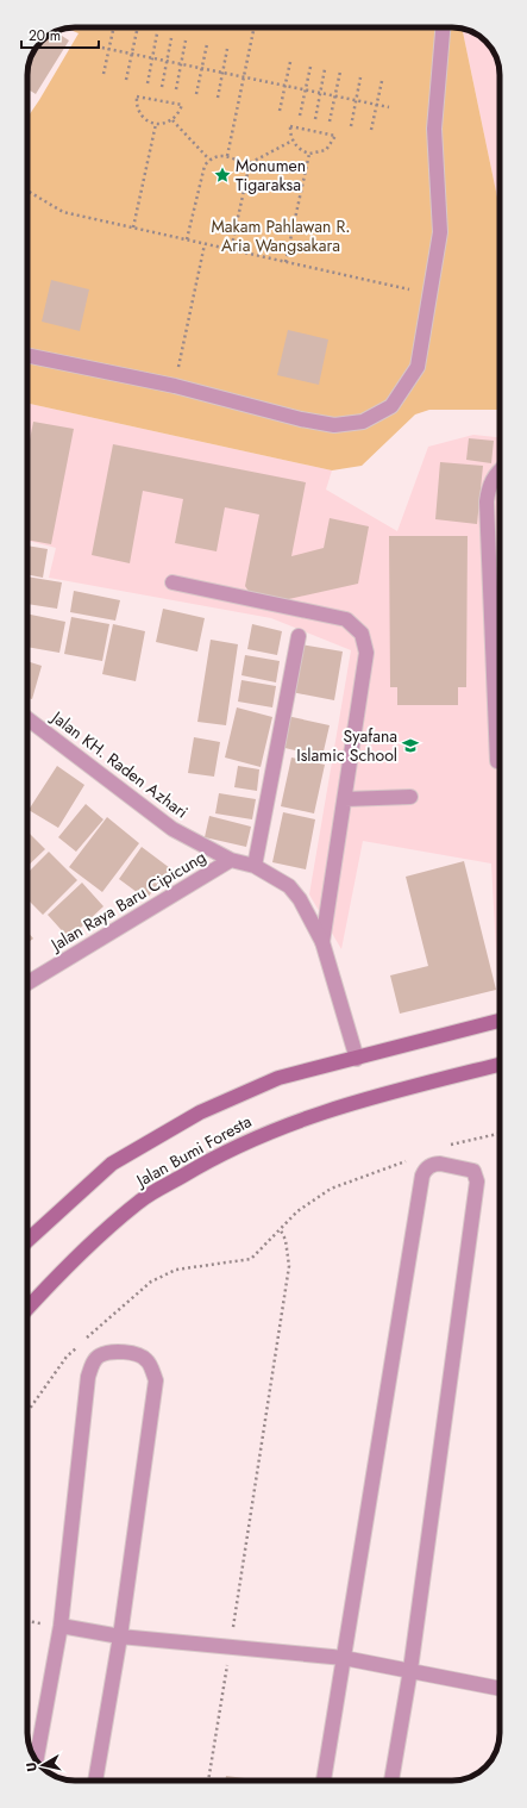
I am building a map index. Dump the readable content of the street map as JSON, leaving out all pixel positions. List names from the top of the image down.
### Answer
{
  "streets": {
    "main road": ["Jalan Bumi Foresta"],
    "street": ["Jalan KH. Raden Azhari", "Jalan Raya Baru Cipicung"]
  },
  "crossings": [
    ["Jalan KH. Raden Azhari", "Jalan Raya Baru Cipicung"],
    ["Jalan KH. Raden Azhari", "Jalan Bumi Foresta"]
  ],
  "parks": ["Makam Pahlawan R. Aria Wangsakara"],
  "places": {
    "place": ["Monumen Tigaraksa"],
    "school or university": ["Syafana Islamic School"]
  },
  "scale_bar": "20 m",
  "north": "left"
}
